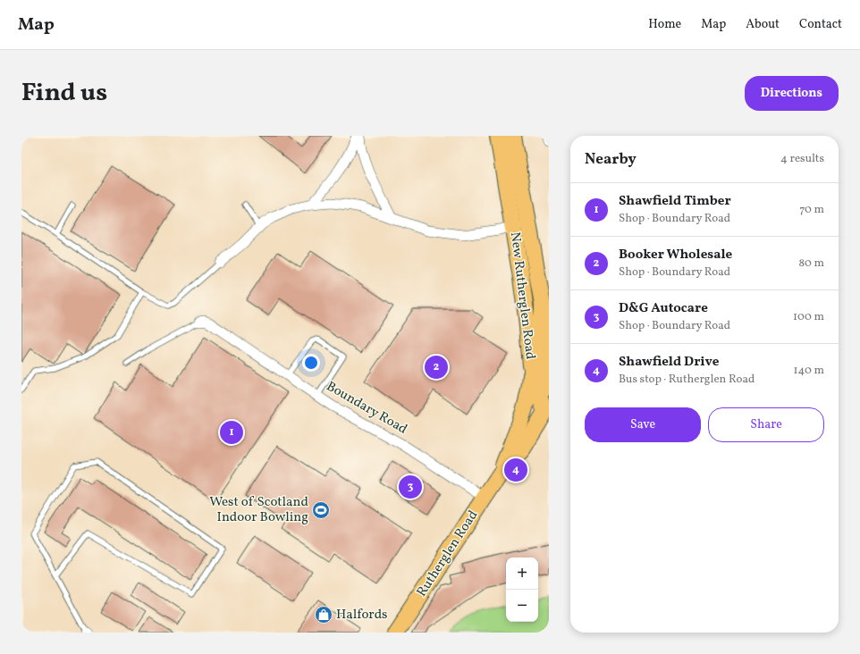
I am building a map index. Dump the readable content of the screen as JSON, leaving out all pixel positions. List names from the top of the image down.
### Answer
{
  "streets": {
    "main road": ["New Rutherglen Road", "Rutherglen Road"],
    "street": ["Boundary Road"]
  },
  "crossings": [
    ["New Rutherglen Road", "Rutherglen Road"],
    ["Boundary Road", "Rutherglen Road"]
  ],
  "places": {
    "sports": ["West of Scotland Indoor Bowling"],
    "shop": ["Halfords"]
  },
  "page": {
    "header": "Map",
    "nav": [
      "Home",
      "Map",
      "About",
      "Contact"
    ],
    "title": "Find us",
    "buttons": [
      "Directions",
      ["Save", "Share"]
    ],
    "heading": ["Nearby", "4 results"],
    "list": [
      {
        "mark": "1",
        "name": "Shawfield Timber",
        "note": "Shop · Boundary Road",
        "value": "70 m"
      },
      {
        "mark": "2",
        "name": "Booker Wholesale",
        "note": "Shop · Boundary Road",
        "value": "80 m"
      },
      {
        "mark": "3",
        "name": "D&G Autocare",
        "note": "Shop · Boundary Road",
        "value": "100 m"
      },
      {
        "mark": "4",
        "name": "Shawfield Drive",
        "note": "Bus stop · Rutherglen Road",
        "value": "140 m"
      }
    ],
    "pins": [
      "2",
      "1",
      "4",
      "3"
    ],
    "map_buttons": ["+", "−"]
  }
}
